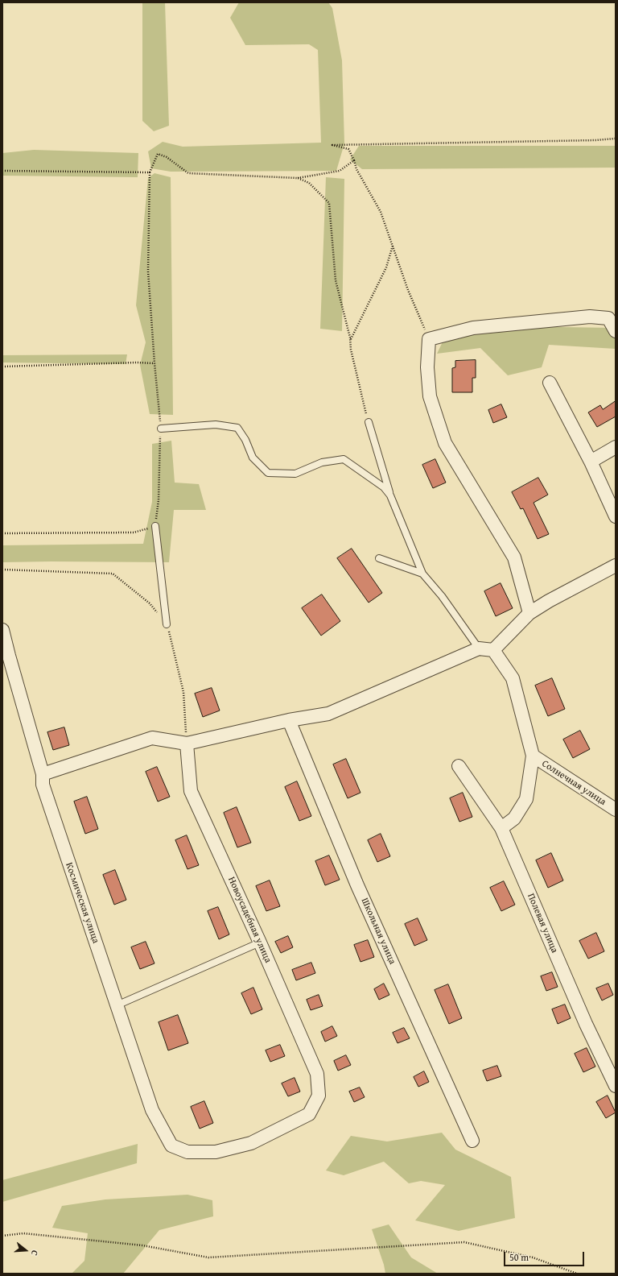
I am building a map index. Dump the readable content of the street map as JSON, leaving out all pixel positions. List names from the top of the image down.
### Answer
{
  "streets": {
    "street": [
      "Солнечная улица",
      "Космическая улица",
      "Новоусадебная улица",
      "Полевая улица",
      "Школьная улица"
    ]
  },
  "crossings": [
    ["Космическая улица", "Новоусадебная улица"]
  ],
  "scale_bar": "50 m",
  "north": "right"
}
